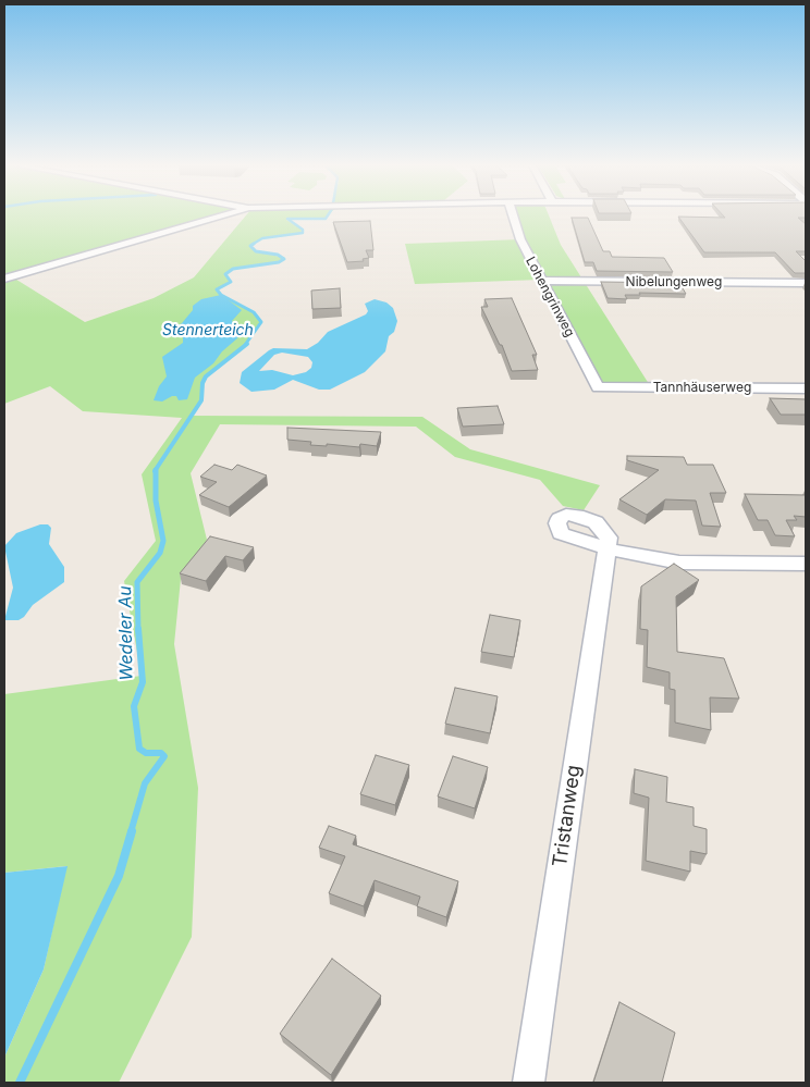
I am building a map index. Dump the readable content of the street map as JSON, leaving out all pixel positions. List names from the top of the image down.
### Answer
{
  "streets": {
    "street": [
      "Nibelungenweg",
      "Lohengrinweg",
      "Tannhäuserweg",
      "Tristanweg"
    ]
  },
  "crossings": [
    ["Nibelungenweg", "Lohengrinweg"],
    ["Lohengrinweg", "Tannhäuserweg"]
  ],
  "water": ["Stennerteich", "Wedeler Au"]
}
